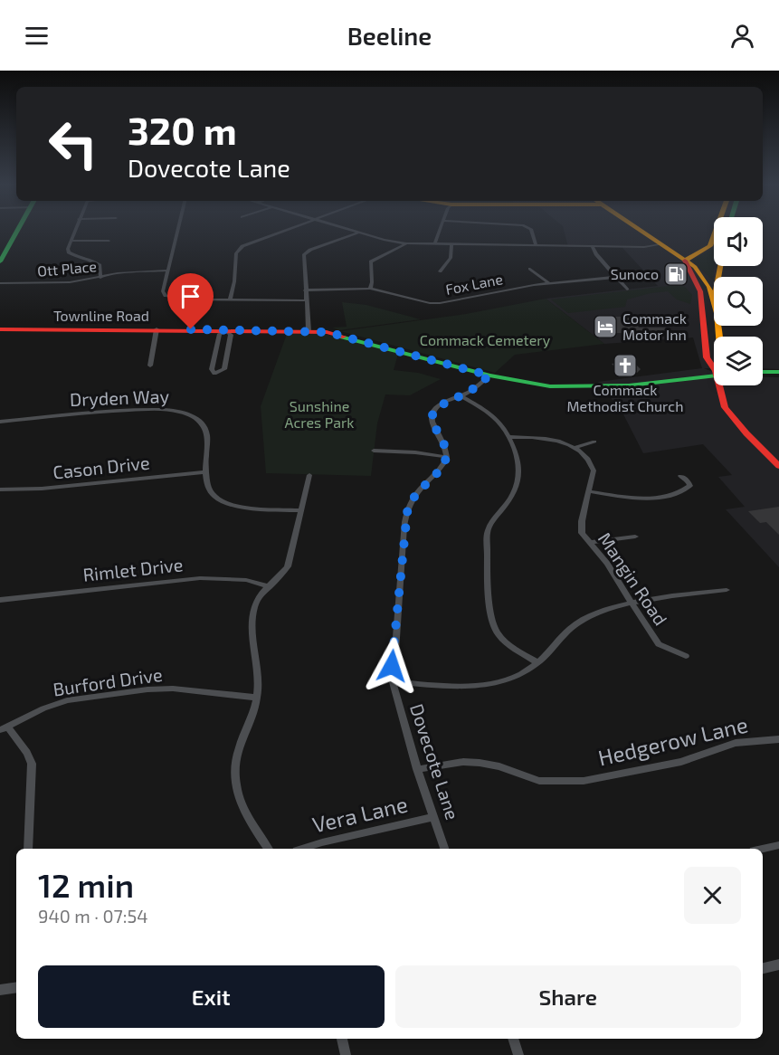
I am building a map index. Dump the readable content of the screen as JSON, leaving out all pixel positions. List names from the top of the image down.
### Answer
{
  "streets": {
    "main road": ["Townline Road"],
    "street": [
      "Ott Place",
      "Fox Lane",
      "Dryden Way",
      "Cason Drive",
      "Rimlet Drive",
      "Mangin Road",
      "Burford Drive",
      "Hedgerow Lane",
      "Dovecote Lane",
      "Vera Lane"
    ]
  },
  "crossings": [
    ["Dryden Way", "Cason Drive"],
    ["Hedgerow Lane", "Dovecote Lane"],
    ["Dovecote Lane", "Vera Lane"]
  ],
  "parks": ["Commack Cemetery", "Sunshine Acres Park"],
  "places": {
    "fuel station": ["Sunoco"],
    "hotel": ["Commack Motor Inn"],
    "church": ["Commack Methodist Church"]
  },
  "page": {
    "header": "Beeline",
    "turn": ["320 m", "Dovecote Lane"],
    "heading": ["12 min", "940 m · 07:54"],
    "buttons": ["Exit", "Share"]
  }
}
